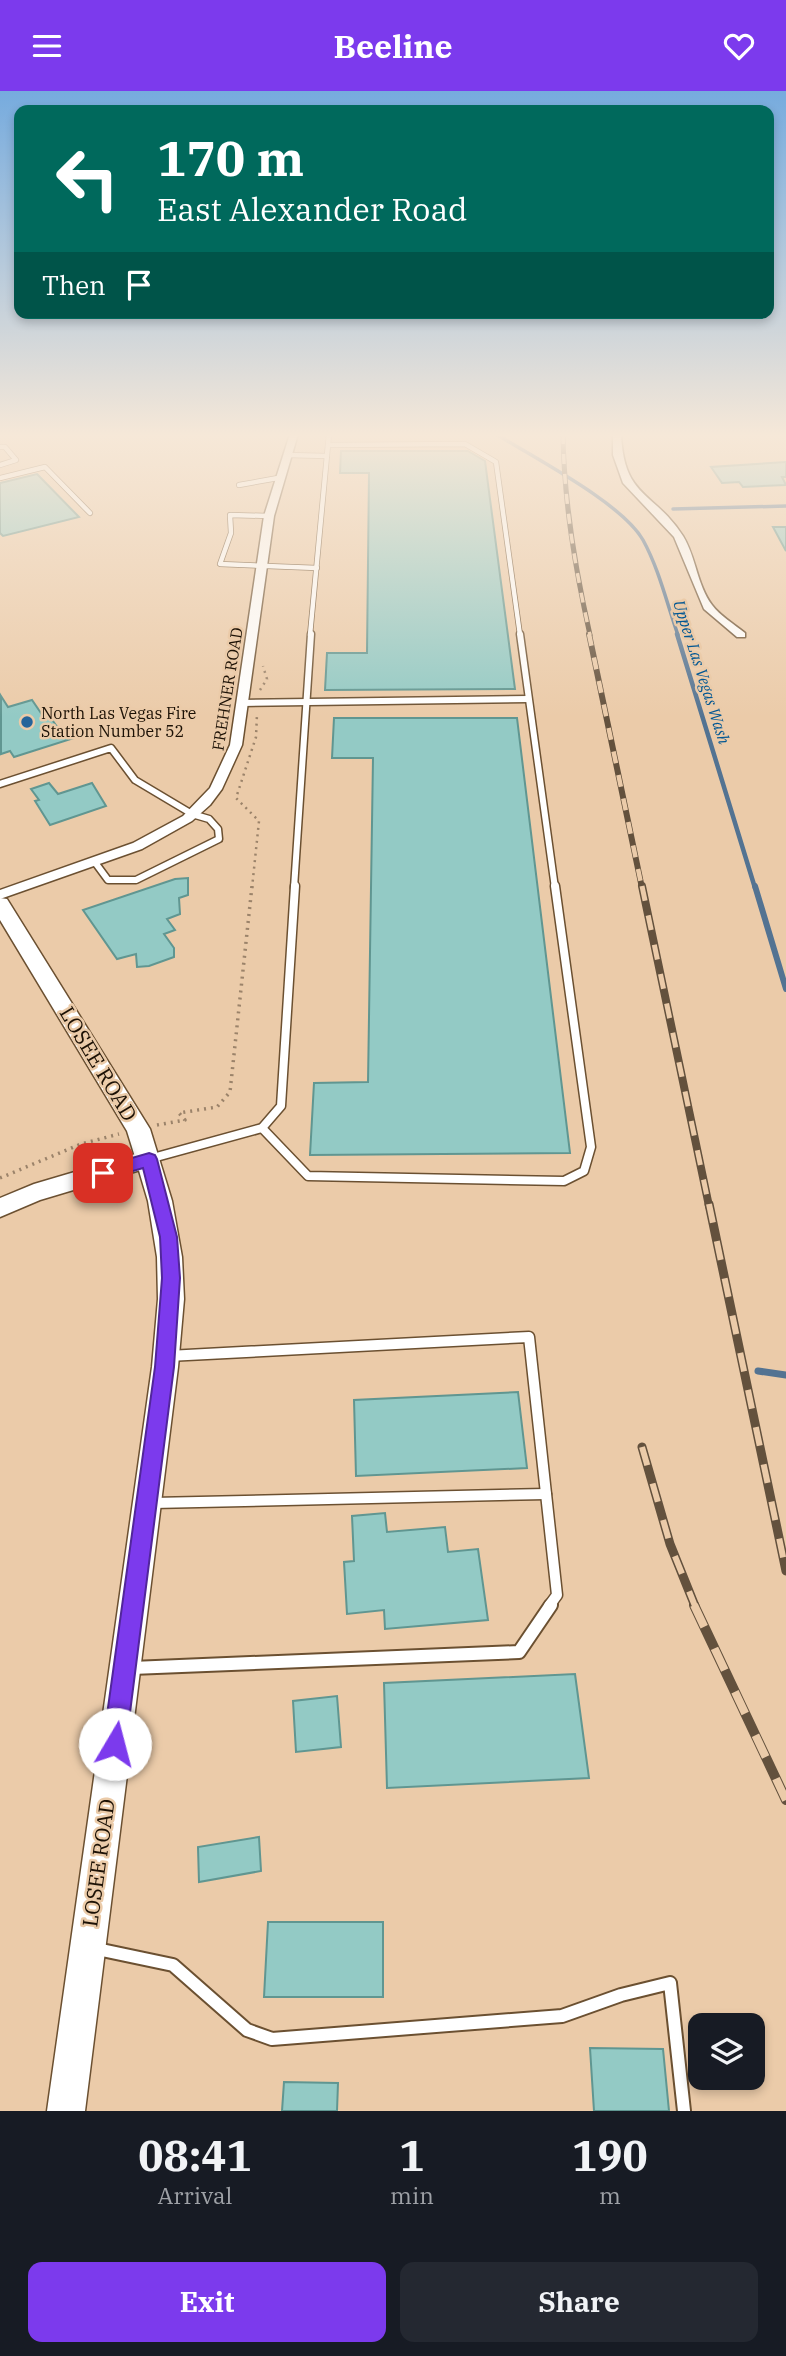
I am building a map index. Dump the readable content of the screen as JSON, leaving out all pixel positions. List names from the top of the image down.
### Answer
{
  "streets": {
    "main road": ["LOSEE ROAD"],
    "street": ["FREHNER ROAD"]
  },
  "water": ["Upper Las Vegas Wash"],
  "places": ["North Las Vegas Fire Station Number 52"],
  "page": {
    "header": "Beeline",
    "turn": ["170 m", "East Alexander Road"],
    "then": "Then",
    "eta": [
      "08:41",
      "Arrival",
      "1",
      "min",
      "190",
      "m"
    ],
    "buttons": ["Exit", "Share"]
  }
}
